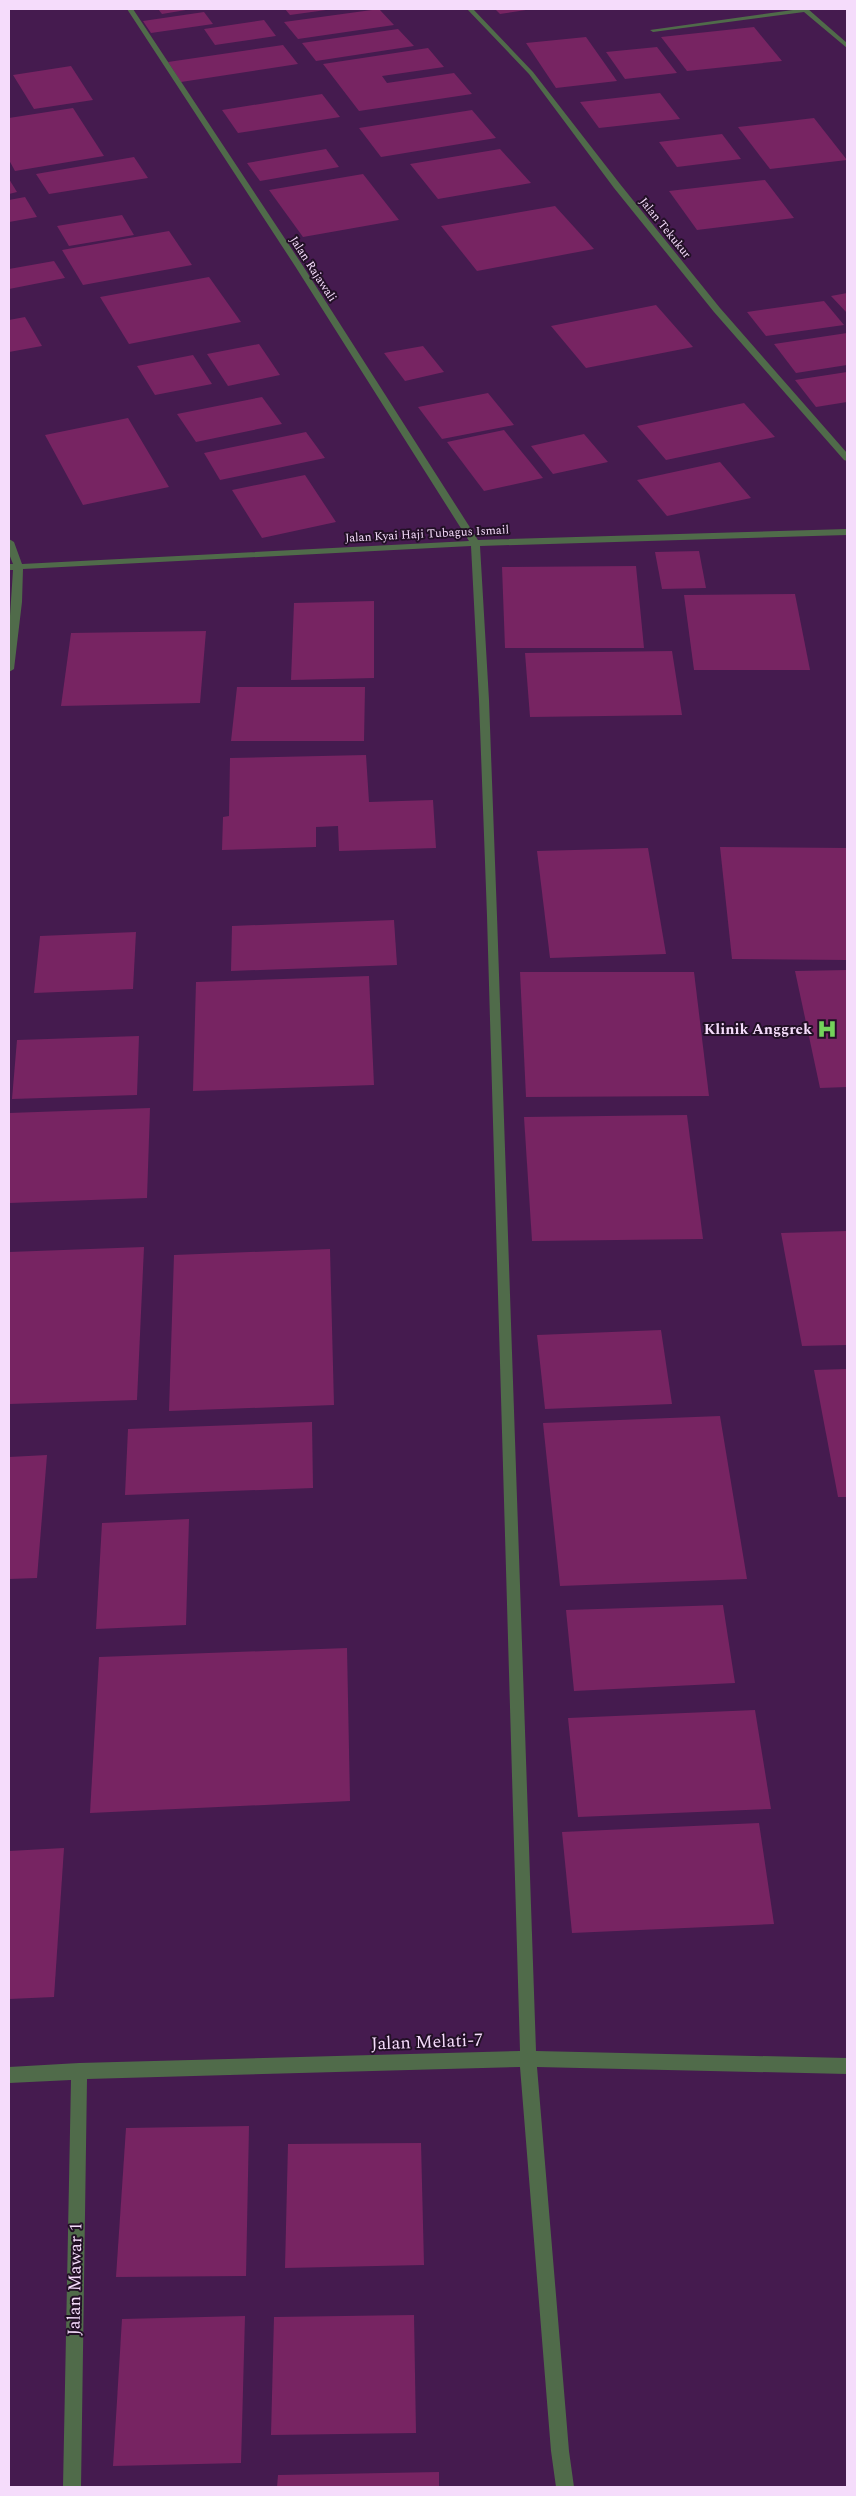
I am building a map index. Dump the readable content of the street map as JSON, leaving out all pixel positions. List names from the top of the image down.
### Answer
{
  "streets": {
    "street": [
      "Jalan Tekukur",
      "Jalan Rajawali",
      "Jalan Kyai Haji Tubagus Ismail",
      "Jalan Melati-7",
      "Jalan Mawar 1"
    ]
  },
  "crossings": [
    ["Jalan Rajawali", "Jalan Kyai Haji Tubagus Ismail"],
    ["Jalan Melati-7", "Jalan Mawar 1"]
  ],
  "places": {
    "hospital": ["Klinik Anggrek"]
  }
}
